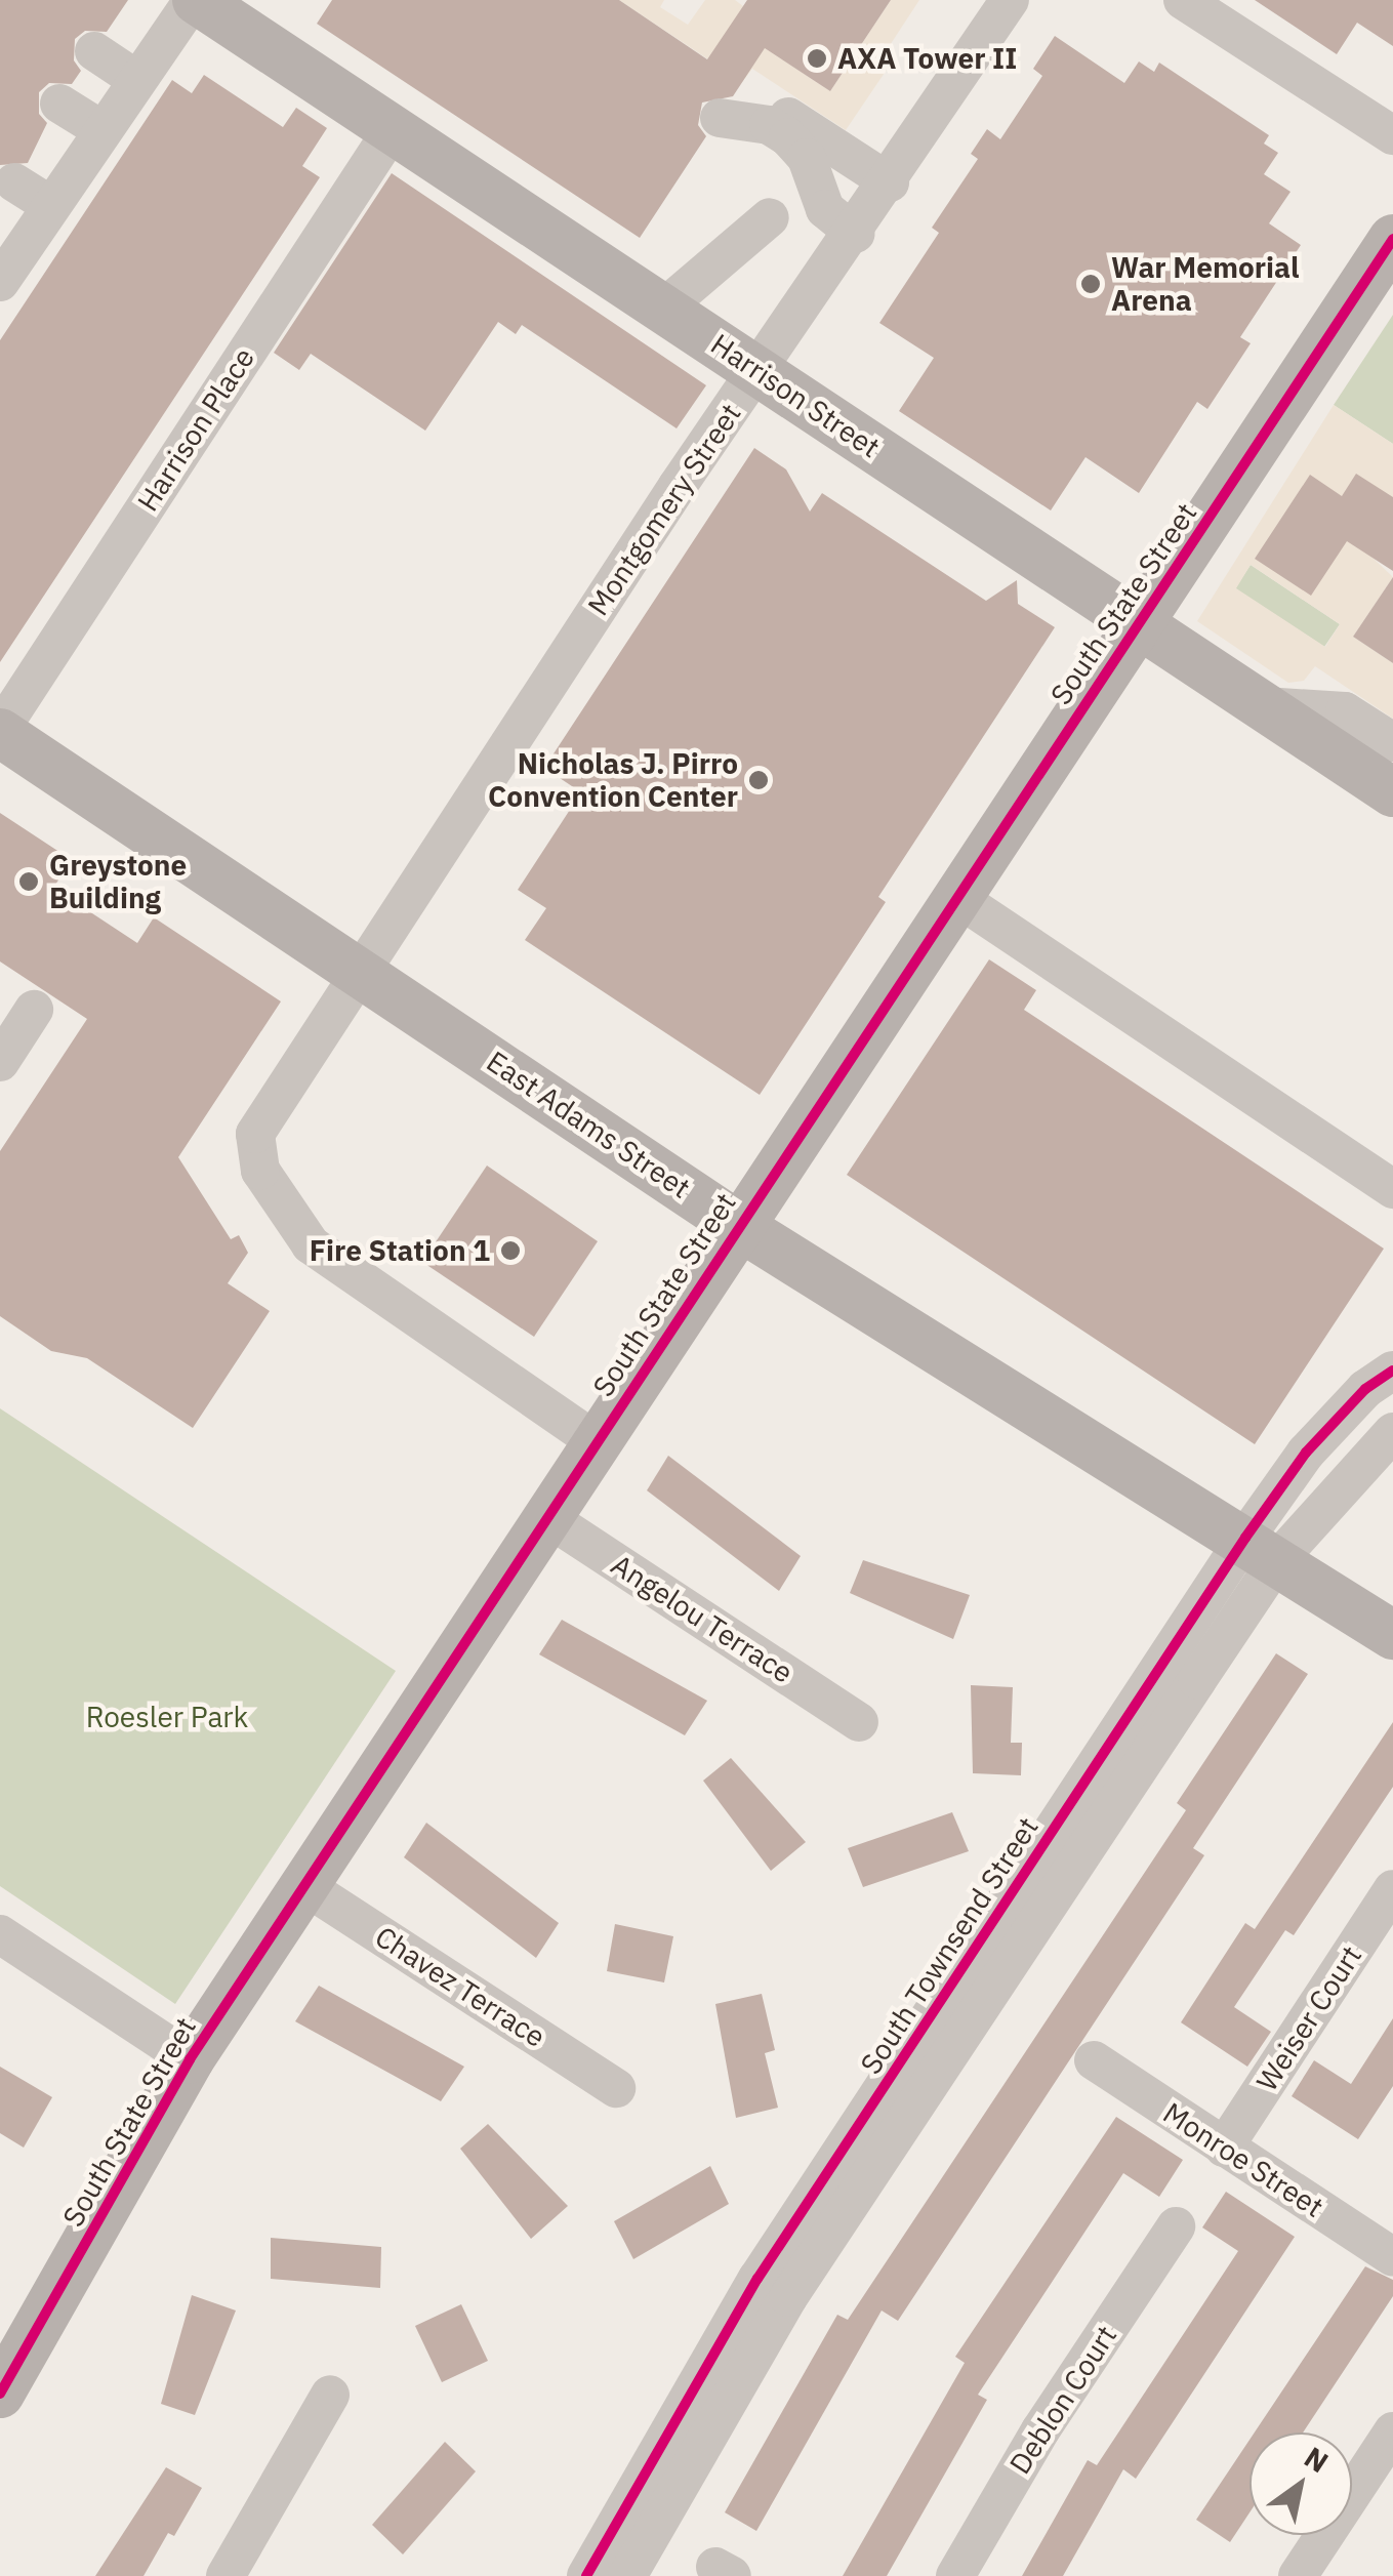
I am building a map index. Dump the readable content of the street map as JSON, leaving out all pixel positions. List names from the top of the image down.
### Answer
{
  "streets": {
    "main road": ["Harrison Street", "South State Street", "East Adams Street"],
    "street": [
      "Harrison Place",
      "Montgomery Street",
      "Angelou Terrace",
      "South Townsend Street",
      "Chavez Terrace",
      "Weiser Court",
      "Monroe Street",
      "Deblon Court"
    ]
  },
  "crossings": [
    ["Harrison Street", "Harrison Place"],
    ["Harrison Street", "Montgomery Street"],
    ["Harrison Street", "South State Street"],
    ["Harrison Place", "East Adams Street"],
    ["Montgomery Street", "South State Street"],
    ["Montgomery Street", "East Adams Street"],
    ["South State Street", "East Adams Street"],
    ["South State Street", "Angelou Terrace"],
    ["South State Street", "Chavez Terrace"],
    ["East Adams Street", "South Townsend Street"],
    ["Weiser Court", "Monroe Street"]
  ],
  "parks": ["Roesler Park"],
  "places": [
    "AXA Tower II",
    "War Memorial Arena",
    "Nicholas J. Pirro Convention Center",
    "Greystone Building",
    "Fire Station 1"
  ],
  "north": "top right"
}
